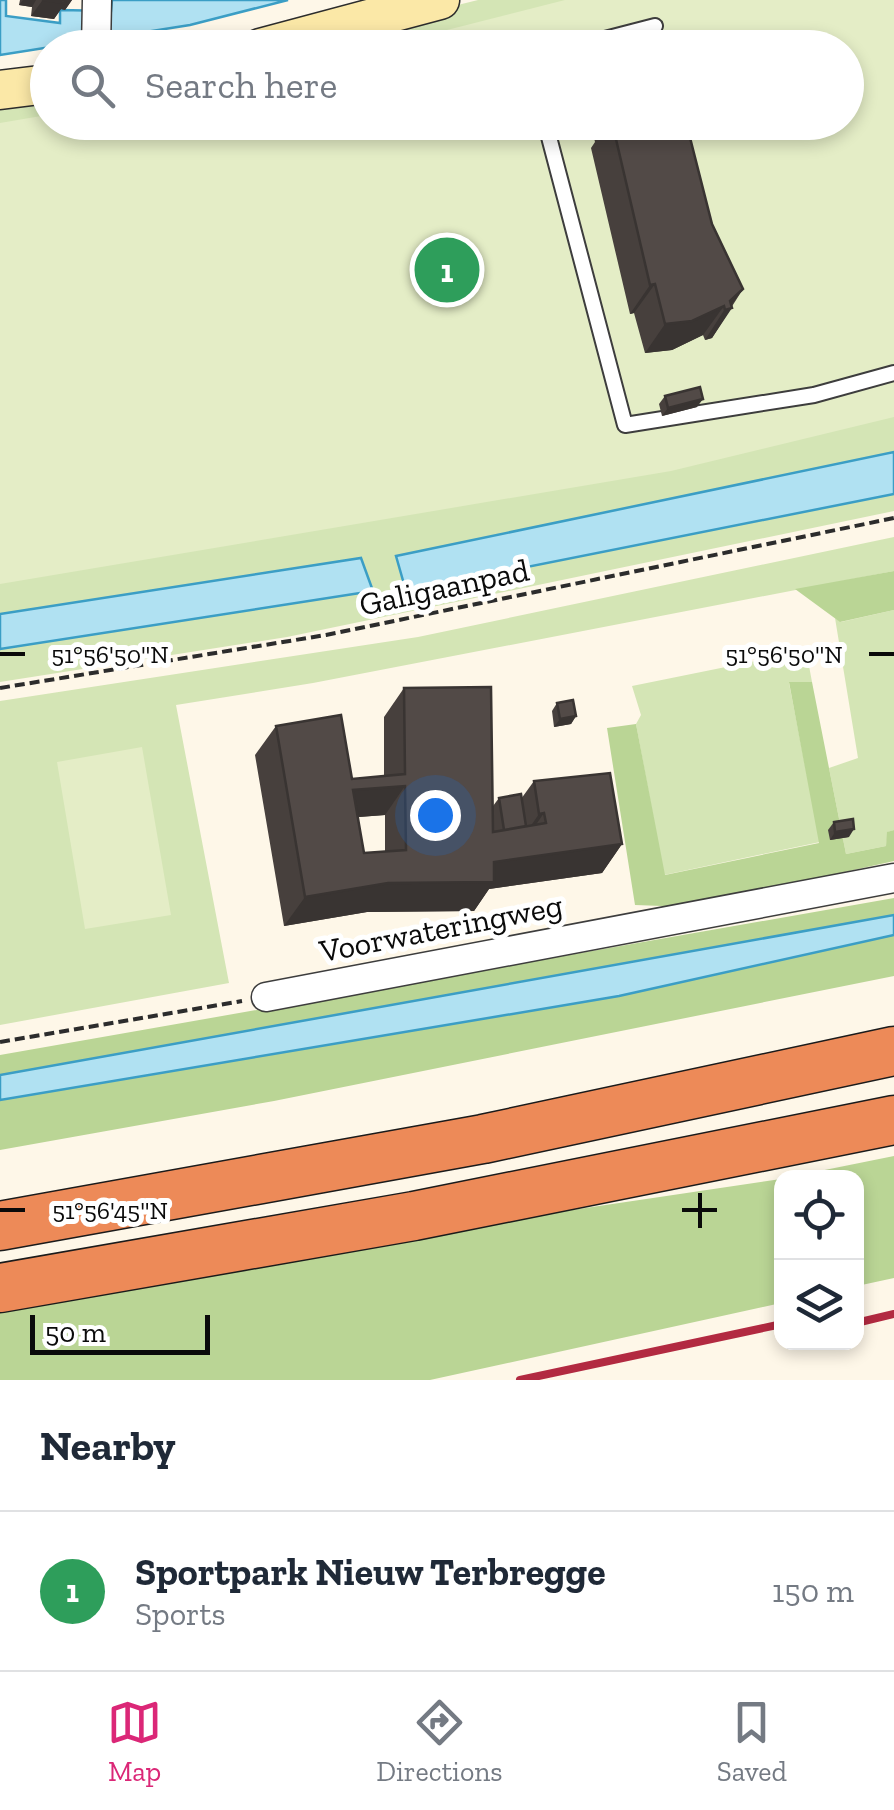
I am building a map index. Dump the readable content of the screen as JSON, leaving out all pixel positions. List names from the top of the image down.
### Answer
{
  "streets": {
    "street": ["Voorwateringweg"],
    "path": ["Galigaanpad"]
  },
  "scale_bar": "50 m",
  "page": {
    "search": "Search here",
    "pins": "1",
    "scale": "50 m",
    "heading": "Nearby",
    "list": [
      {
        "mark": "1",
        "name": "Sportpark Nieuw Terbregge",
        "note": "Sports",
        "value": "150 m"
      }
    ],
    "nav": ["Map", "Directions", "Saved"]
  },
  "coordinates": ["51°56'50\"N", "51°56'45\"N"]
}
